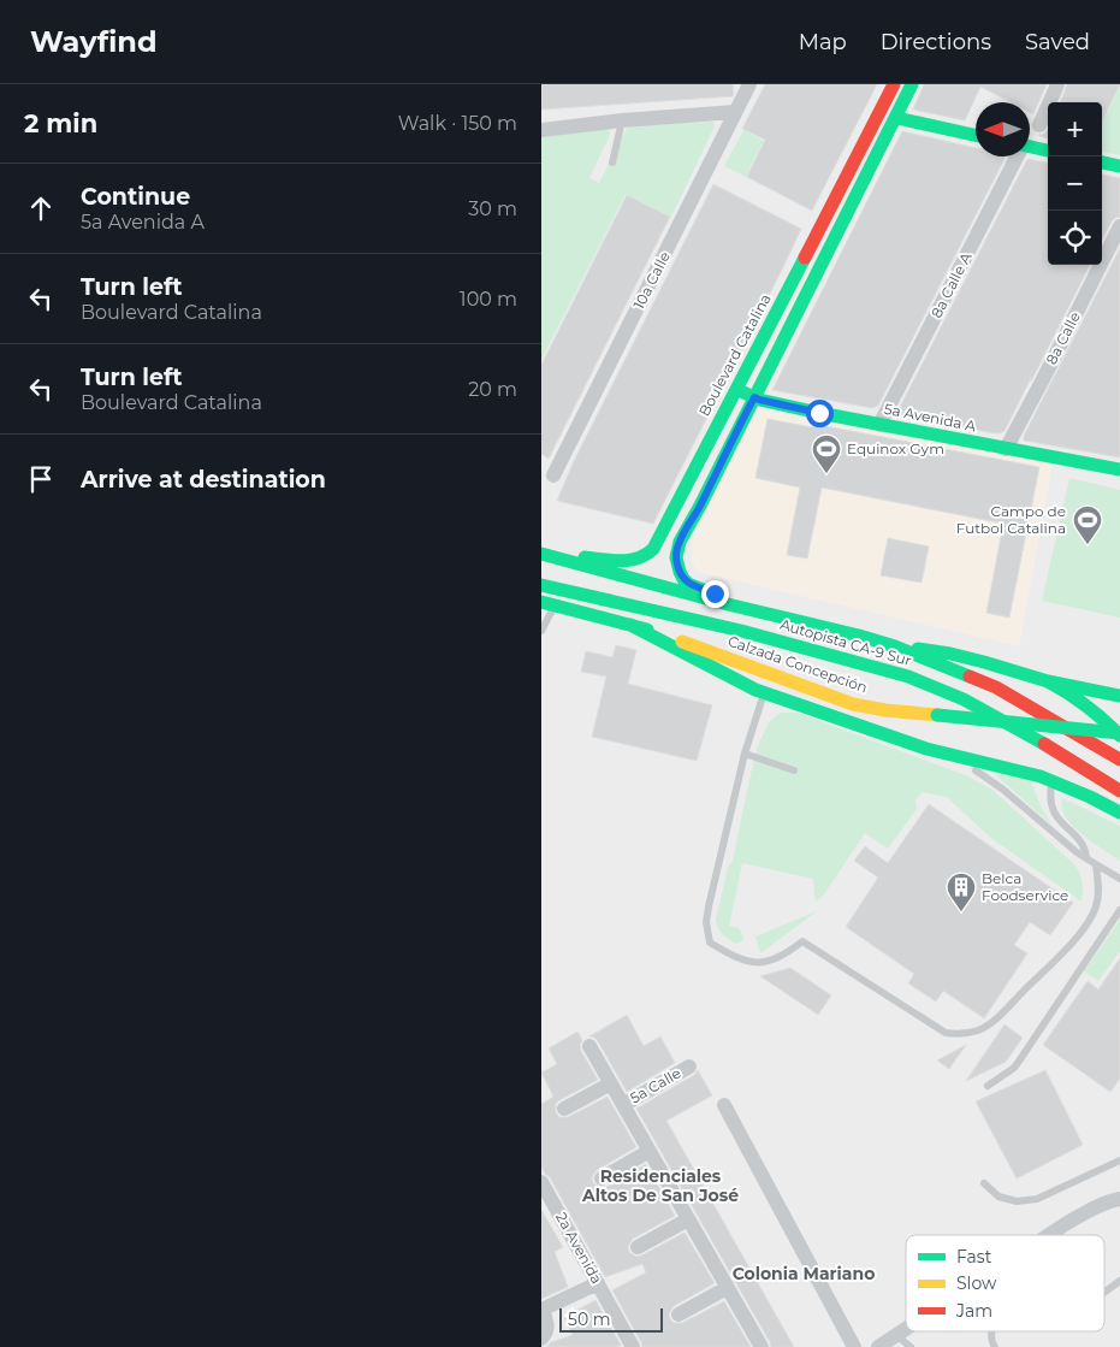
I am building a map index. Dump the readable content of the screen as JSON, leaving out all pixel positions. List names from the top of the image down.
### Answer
{
  "streets": {
    "main road": [
      "Boulevard Catalina",
      "5a Avenida A",
      "Autopista CA-9 Sur",
      "Calzada Concepción"
    ],
    "street": [
      "10a Calle",
      "8a Calle A",
      "8a Calle",
      "5a Calle",
      "2a Avenida"
    ]
  },
  "crossings": [
    ["8a Calle A", "5a Avenida A"],
    ["8a Calle", "5a Avenida A"],
    ["Boulevard Catalina", "5a Avenida A"],
    ["Boulevard Catalina", "Autopista CA-9 Sur"]
  ],
  "districts": ["Residenciales Altos De San José", "Colonia Mariano"],
  "places": {
    "sports": ["Equinox Gym", "Campo de Futbol Catalina"],
    "building": ["Belca Foodservice"]
  },
  "legend": ["Fast", "Slow", "Jam"],
  "scale_bar": "50 m",
  "north": "left",
  "page": {
    "header": "Wayfind",
    "nav": ["Map", "Directions", "Saved"],
    "heading": ["2 min", "Walk · 150 m"],
    "map_buttons": ["+", "−"],
    "list": [
      ["Continue", "5a Avenida A", "30 m"],
      ["Turn left", "Boulevard Catalina", "100 m"],
      ["Turn left", "Boulevard Catalina", "20 m"],
      "Arrive at destination"
    ],
    "scale": "50 m"
  }
}
